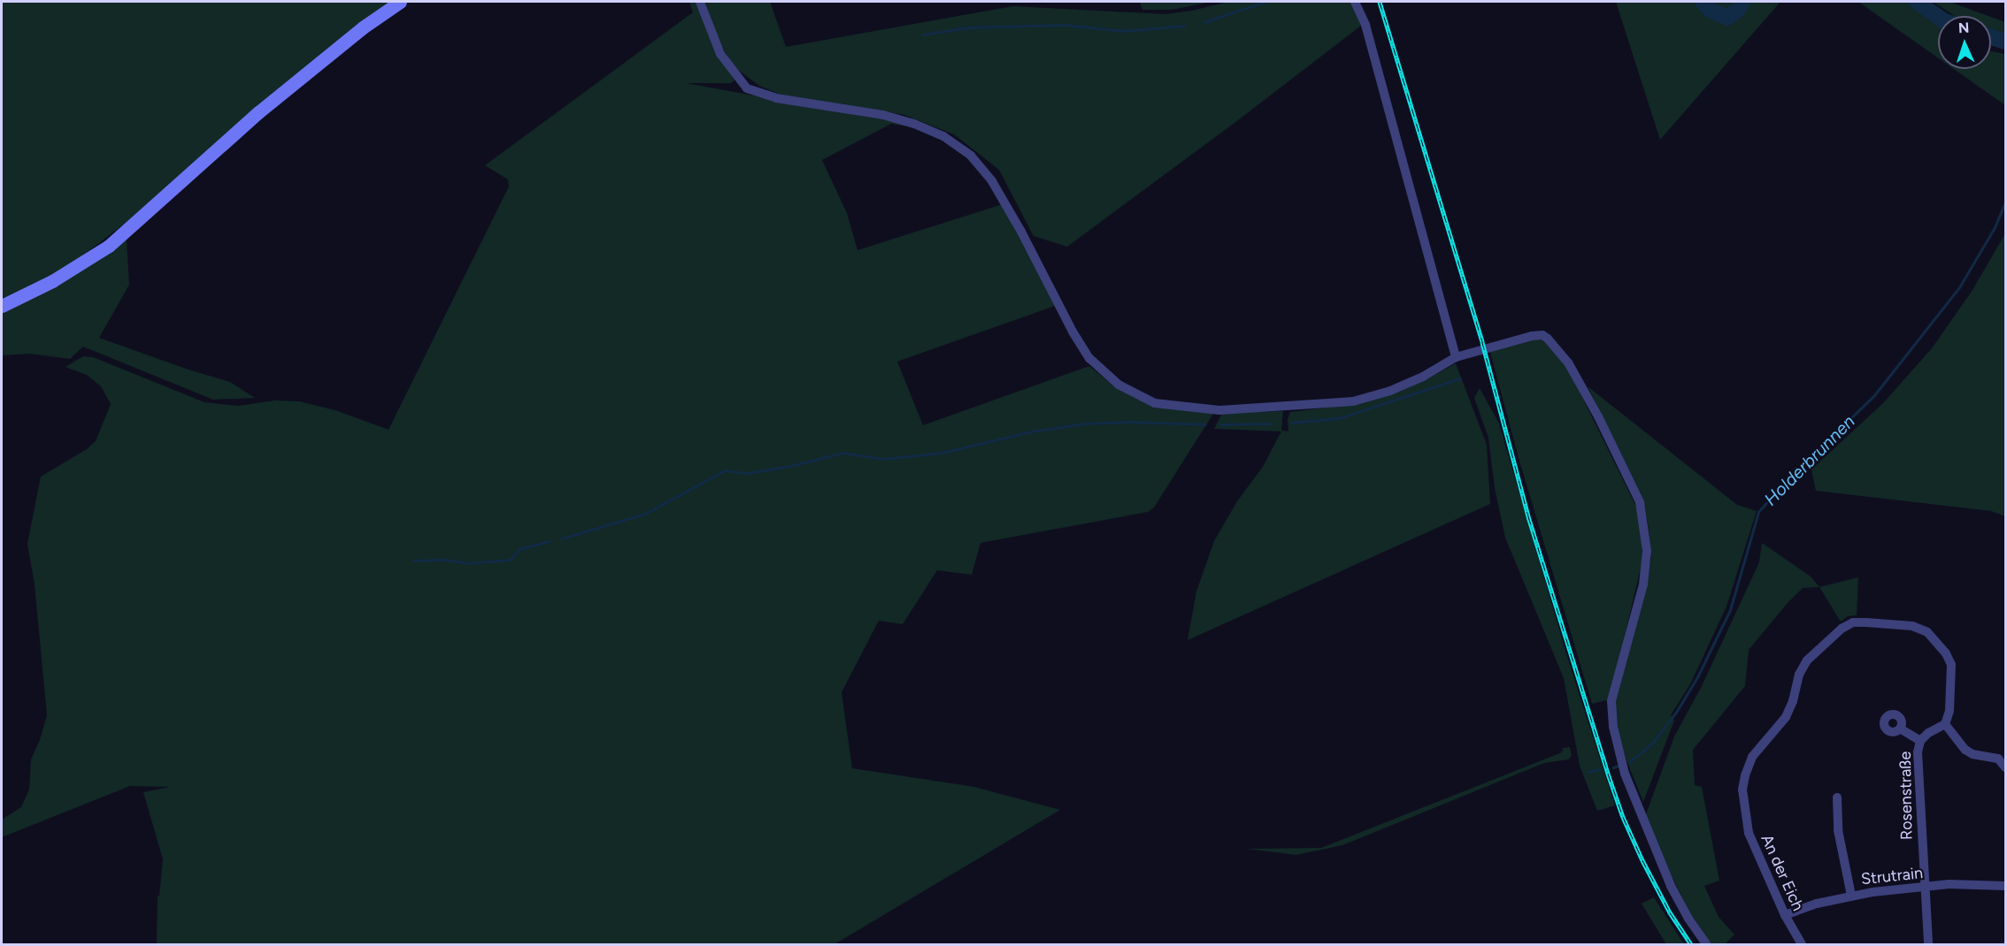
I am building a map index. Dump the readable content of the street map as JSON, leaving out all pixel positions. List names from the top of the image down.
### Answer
{
  "streets": {
    "street": ["Rosenstraße", "An der Eich", "Strutrain"]
  },
  "crossings": [
    ["Rosenstraße", "An der Eich"],
    ["Rosenstraße", "Strutrain"],
    ["An der Eich", "Strutrain"]
  ],
  "water": ["Holderbrunnen"],
  "north": "top"
}
